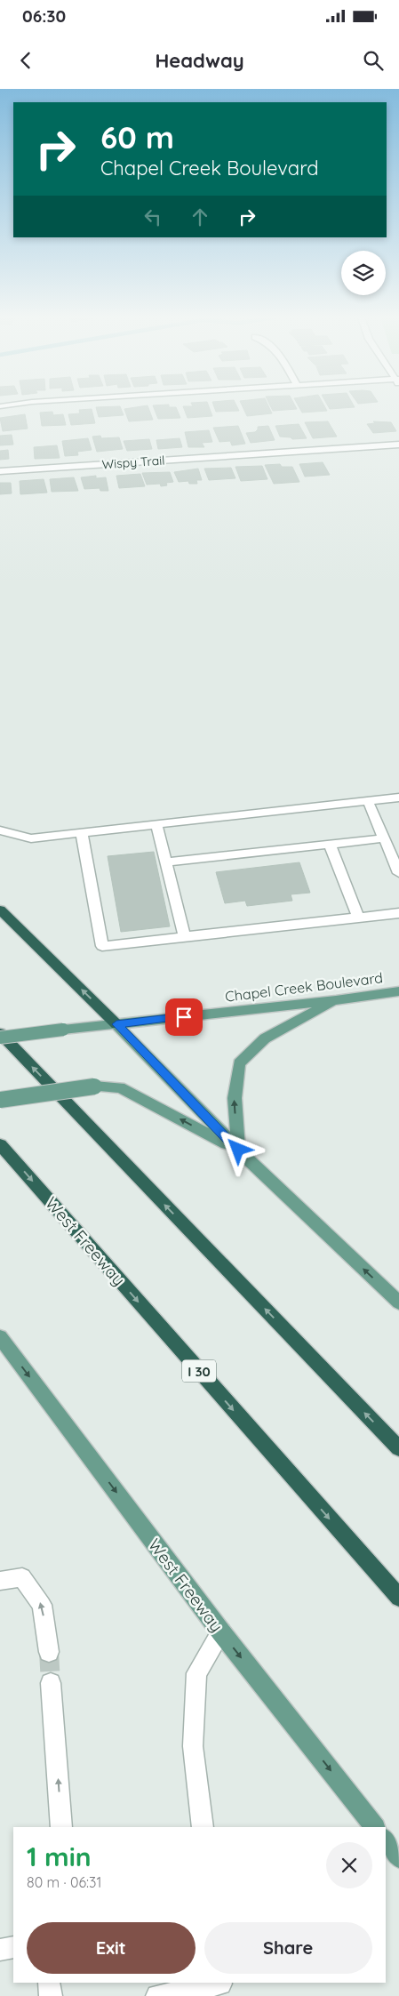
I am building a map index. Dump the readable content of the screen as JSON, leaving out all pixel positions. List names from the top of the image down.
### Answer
{
  "streets": {
    "highway": ["West Freeway", "I 30"],
    "main road": ["Chapel Creek Boulevard"],
    "street": ["Wispy Trail"]
  },
  "page": {
    "status": "06:30",
    "header": "Headway",
    "turn": ["60 m", "Chapel Creek Boulevard"],
    "heading": ["1 min", "80 m · 06:31"],
    "buttons": ["Exit", "Share"]
  }
}
